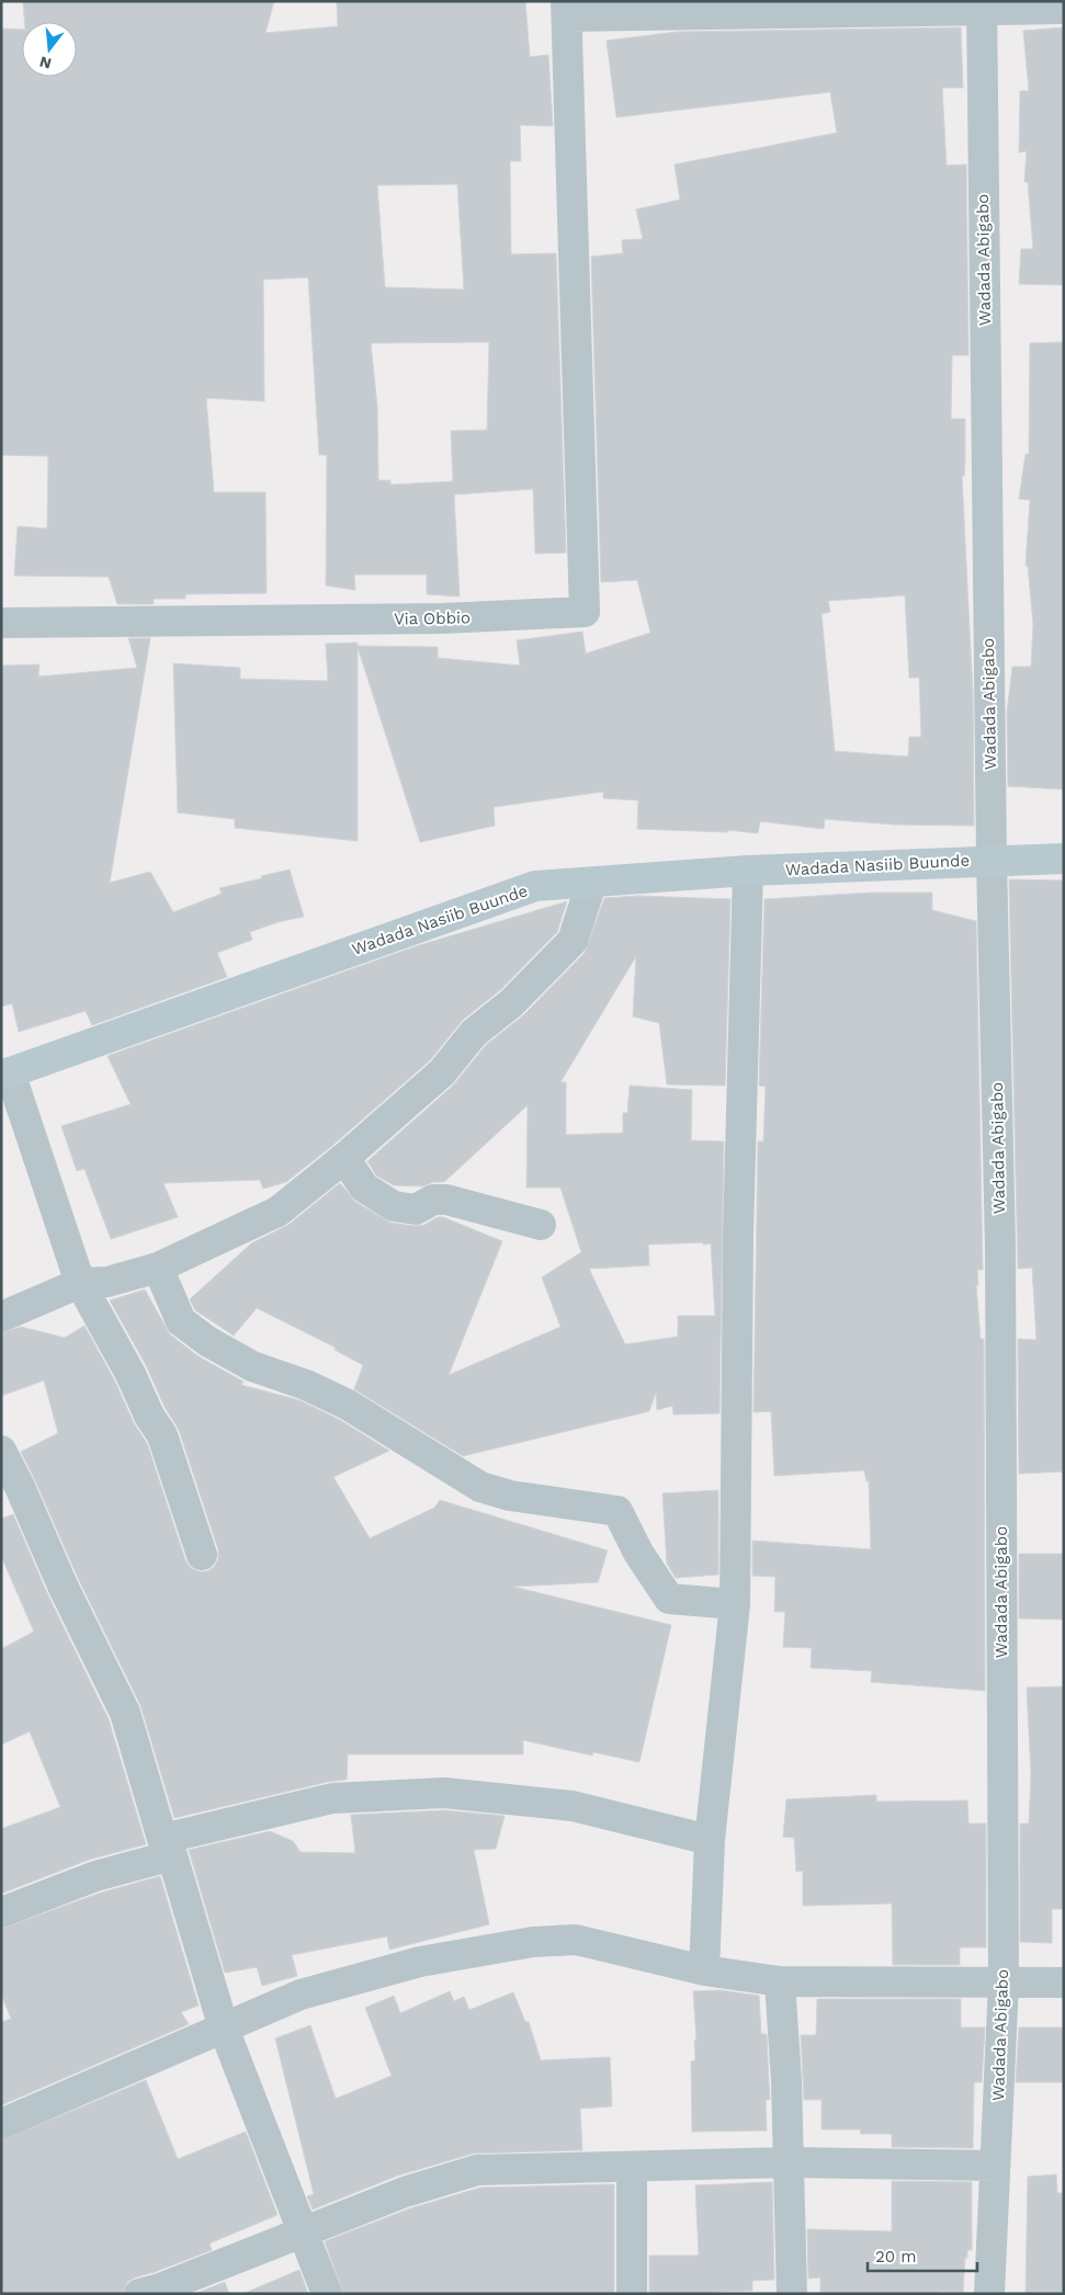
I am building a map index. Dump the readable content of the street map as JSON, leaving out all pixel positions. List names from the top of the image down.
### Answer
{
  "streets": {
    "street": ["Wadada Abigabo", "Via Obbio", "Wadada Nasiib Buunde"]
  },
  "crossings": [
    ["Wadada Abigabo", "Wadada Nasiib Buunde"]
  ],
  "scale_bar": "20 m",
  "north": "bottom"
}
